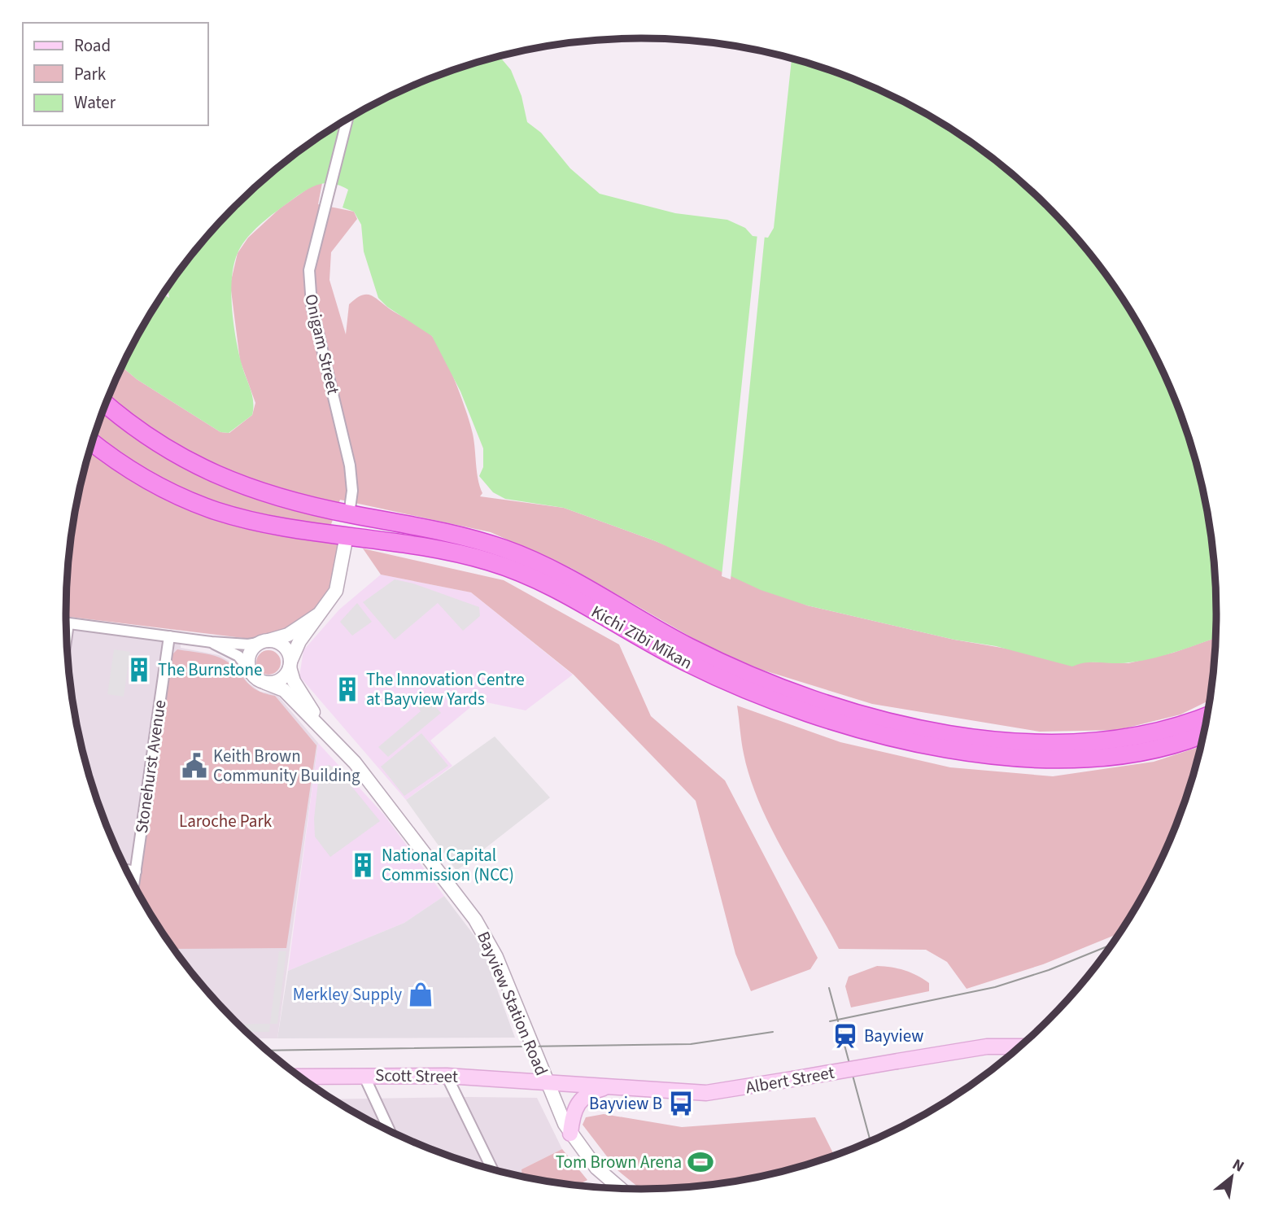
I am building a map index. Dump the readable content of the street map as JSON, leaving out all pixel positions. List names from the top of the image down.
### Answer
{
  "streets": {
    "highway": ["Kichi Zībī Mīkan"],
    "main road": ["Scott Street", "Albert Street"],
    "street": ["Onigam Street", "Stonehurst Avenue", "Bayview Station Road"]
  },
  "crossings": [
    ["Onigam Street", "Kichi Zībī Mīkan"],
    ["Bayview Station Road", "Scott Street"],
    ["Bayview Station Road", "Albert Street"],
    ["Scott Street", "Albert Street"]
  ],
  "parks": ["Laroche Park"],
  "places": {
    "building": ["The Burnstone", "The Innovation Centre at Bayview Yards", "National Capital Commission (NCC)"],
    "public building": ["Keith Brown Community Building"],
    "shop": ["Merkley Supply"],
    "station": ["Bayview"],
    "bus stop": ["Bayview B"],
    "sports": ["Tom Brown Arena"]
  },
  "legend": ["Road", "Park", "Water"],
  "north": "top right"
}
